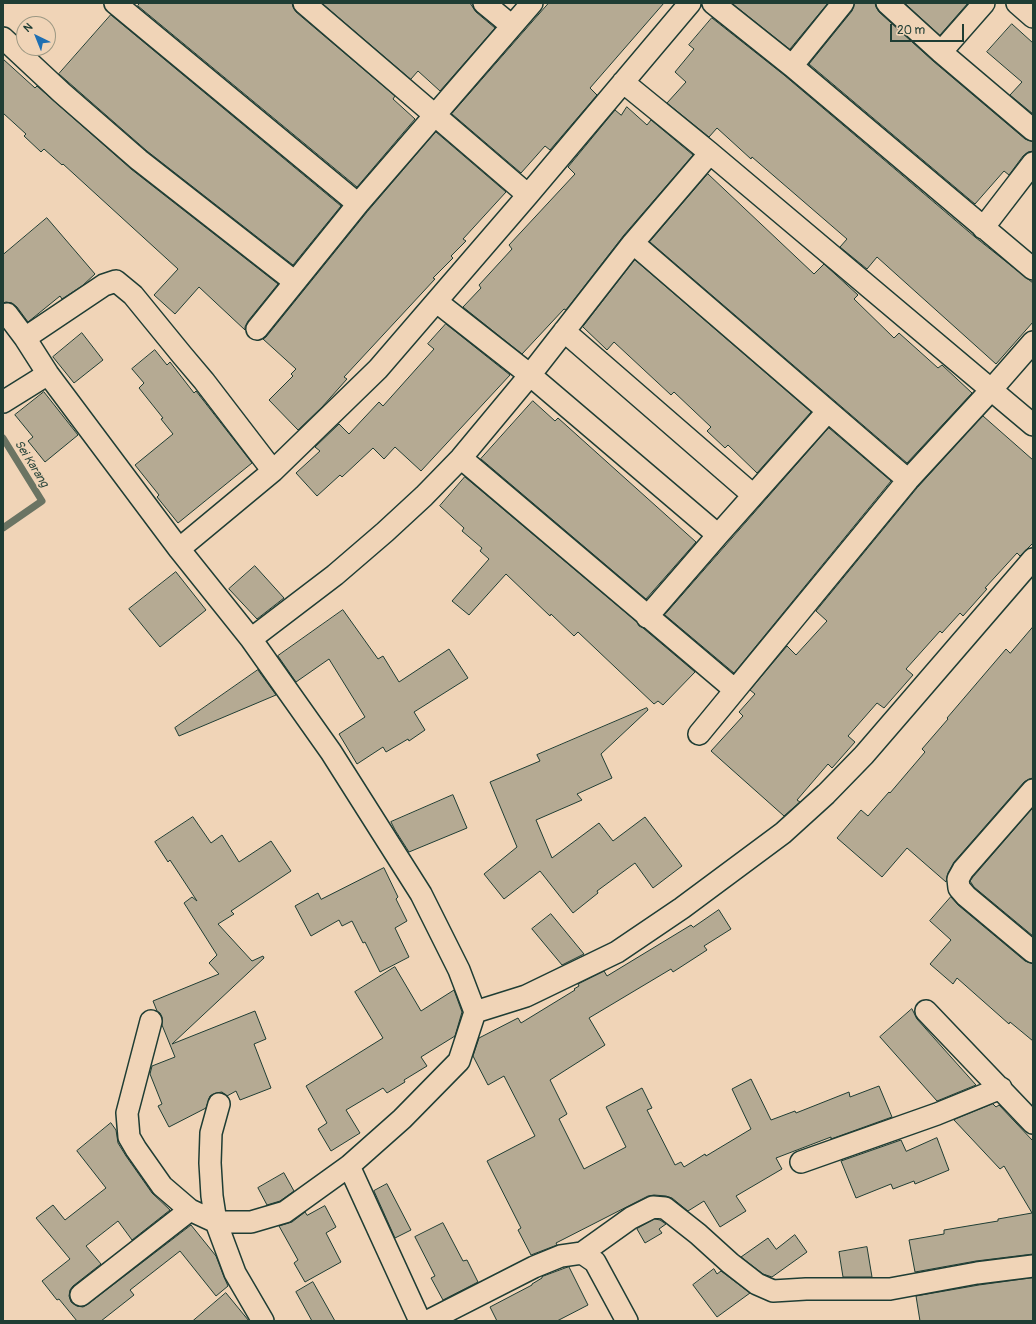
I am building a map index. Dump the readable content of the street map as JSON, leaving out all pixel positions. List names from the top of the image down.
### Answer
{
  "water": ["Sei Karang"],
  "scale_bar": "20 m",
  "north": "top left"
}
